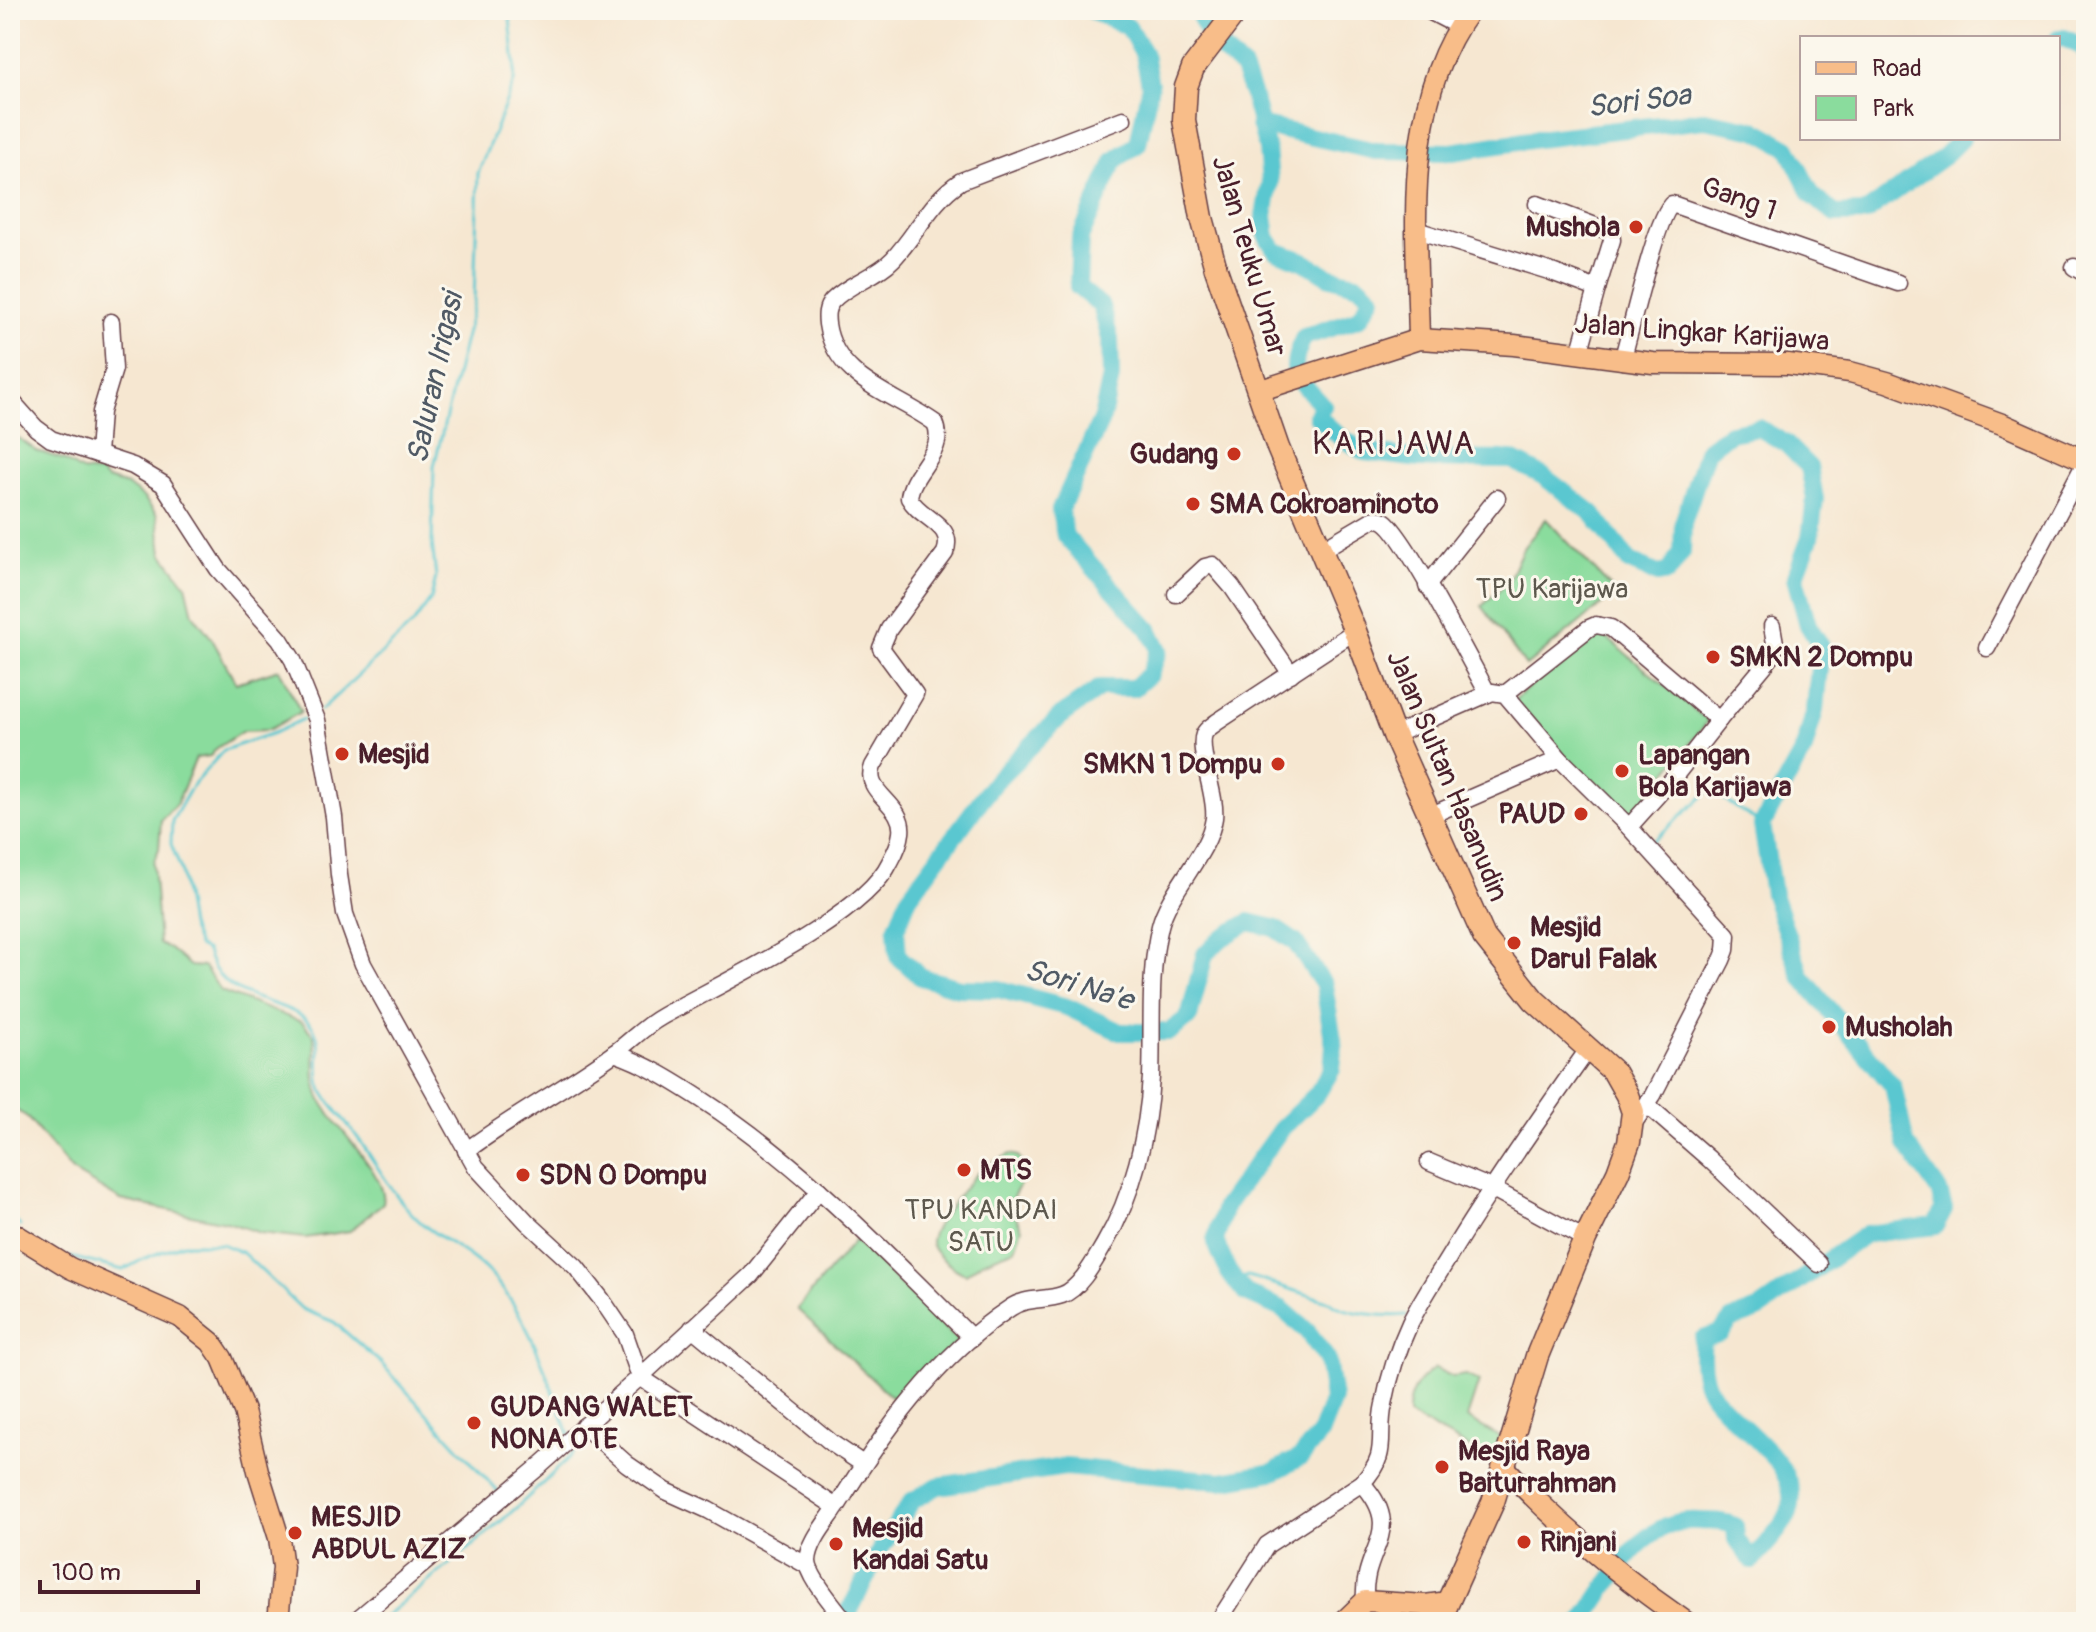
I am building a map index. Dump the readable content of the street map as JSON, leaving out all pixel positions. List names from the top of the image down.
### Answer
{
  "streets": {
    "highway": ["Jalan Teuku Umar", "Jalan Sultan Hasanudin"],
    "main road": ["Jalan Lingkar Karijawa"],
    "street": ["Gang 1"]
  },
  "crossings": [
    ["Gang 1", "Jalan Lingkar Karijawa"],
    ["Jalan Teuku Umar", "Jalan Lingkar Karijawa"],
    ["Jalan Teuku Umar", "Jalan Sultan Hasanudin"],
    ["Jalan Lingkar Karijawa", "Jalan Sultan Hasanudin"]
  ],
  "districts": ["KARIJAWA"],
  "water": ["Sori Soa", "Saluran Irigasi", "Sori Na'e"],
  "parks": ["TPU Karijawa", "TPU KANDAI SATU"],
  "places": [
    "Mushola",
    "Gudang",
    "SMA Cokroaminoto",
    "SMKN 2 Dompu",
    "Mesjid",
    "SMKN 1 Dompu",
    "Lapangan Bola Karijawa",
    "PAUD",
    "Mesjid Darul Falak",
    "Musholah",
    "MTS",
    "SDN 0 Dompu",
    "GUDANG WALET NONA OTE",
    "Mesjid Raya Baiturrahman",
    "MESJID ABDUL AZIZ",
    "Rinjani",
    "Mesjid Kandai Satu"
  ],
  "legend": ["Road", "Park"],
  "scale_bar": "100 m"
}
